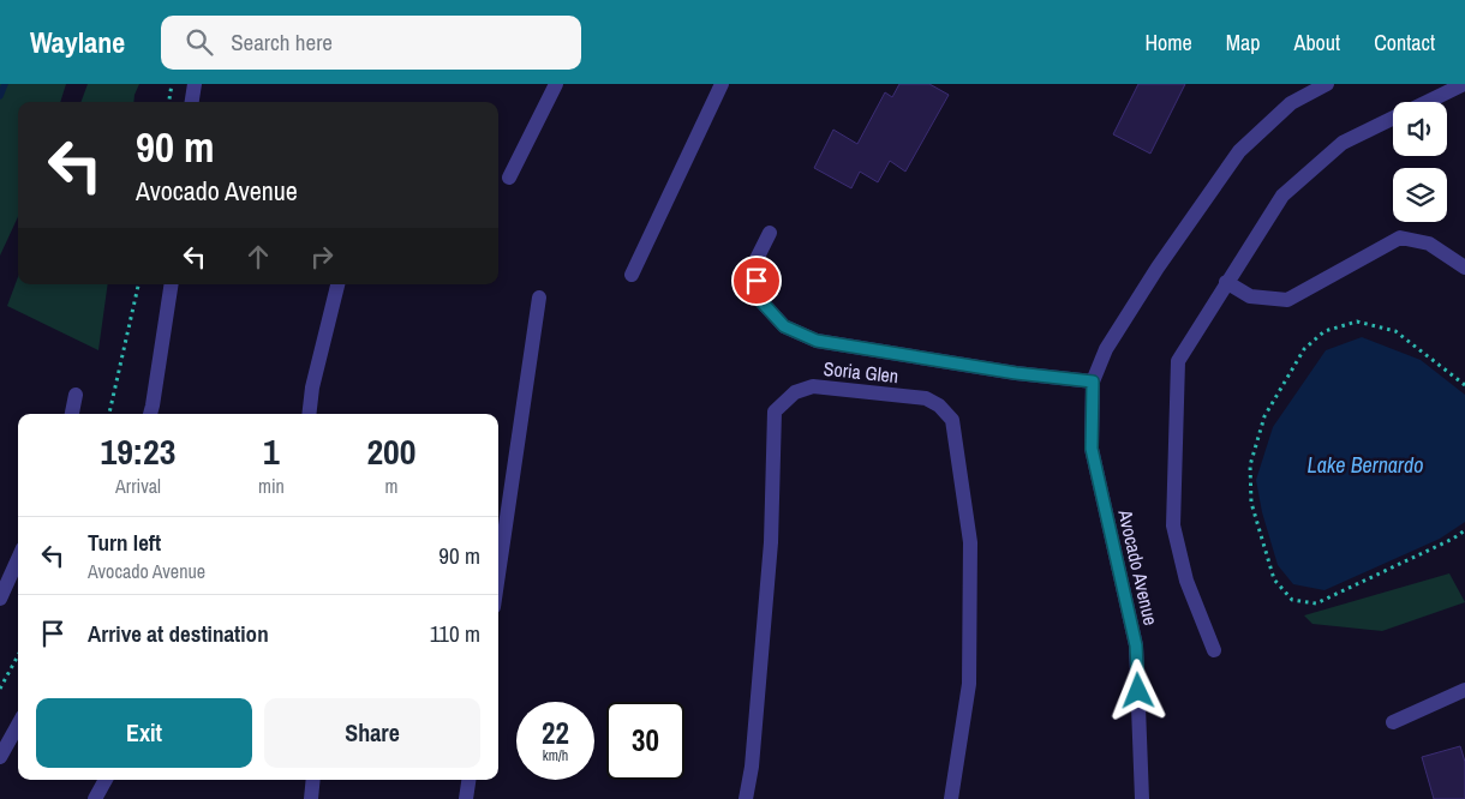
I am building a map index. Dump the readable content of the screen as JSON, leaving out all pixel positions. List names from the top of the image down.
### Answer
{
  "streets": {
    "street": ["Soria Glen", "Avocado Avenue"]
  },
  "water": ["Lake Bernardo"],
  "page": {
    "header": "Waylane",
    "search": "Search here",
    "nav": [
      "Home",
      "Map",
      "About",
      "Contact"
    ],
    "turn": ["90 m", "Avocado Avenue"],
    "eta": [
      "19:23",
      "Arrival",
      "1",
      "min",
      "200",
      "m"
    ],
    "list": [
      {
        "name": "Turn left",
        "note": "Avocado Avenue",
        "value": "90 m"
      },
      {
        "name": "Arrive at destination",
        "value": "110 m"
      }
    ],
    "buttons": ["Exit", "Share"],
    "speed": "22 km/h",
    "limit": "30"
  }
}
